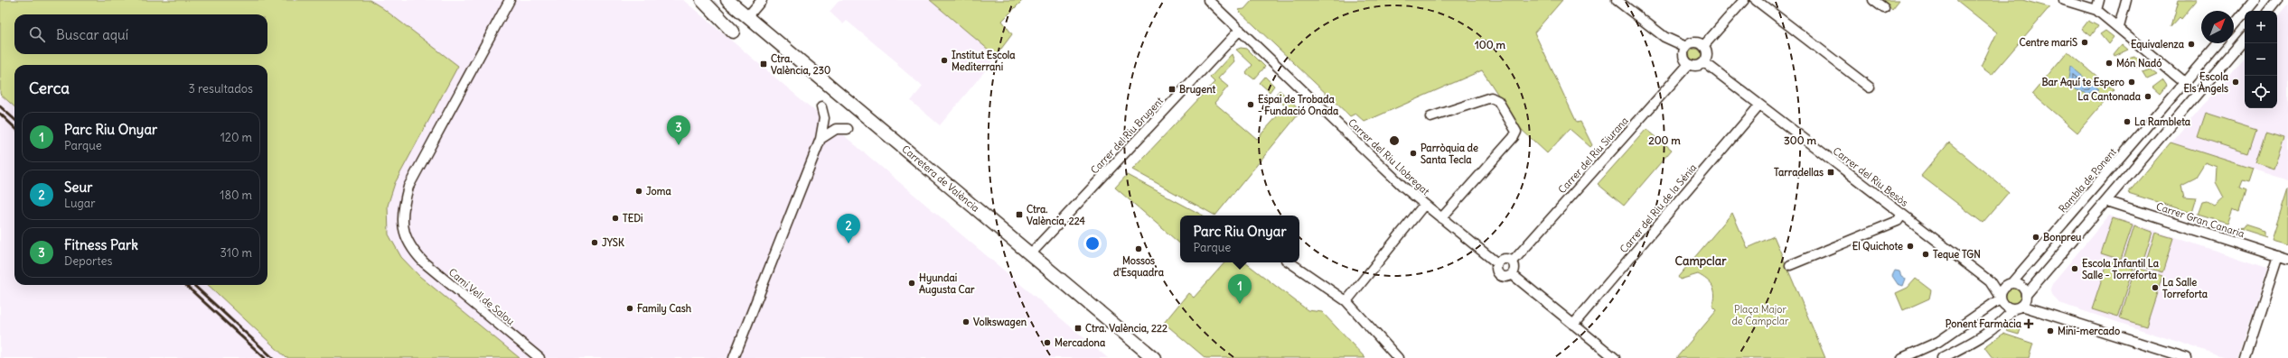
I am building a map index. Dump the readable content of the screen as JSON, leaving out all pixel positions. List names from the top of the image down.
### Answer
{
  "streets": {
    "main road": ["Carretera de València"],
    "street": [
      "Carrer del Riu Brugent",
      "Carrer del Riu Siurana",
      "Carrer del Riu Llobregat",
      "Carrer del Riu Besòs",
      "Rambla de Ponent",
      "Carrer del Riu de la Sénia",
      "Carrer Gran Canaria",
      "Camí Vell de Salou"
    ]
  },
  "crossings": [
    ["Carrer del Riu Brugent", "Carrer del Riu Llobregat"],
    ["Carrer del Riu Brugent", "Carretera de València"],
    ["Carrer del Riu Siurana", "Carrer del Riu Llobregat"],
    ["Carrer del Riu Siurana", "Carrer del Riu Besòs"],
    ["Carrer del Riu Besòs", "Rambla de Ponent"],
    ["Carrer del Riu Besòs", "Carrer del Riu de la Sénia"]
  ],
  "districts": ["Campclar"],
  "parks": ["Plaça Major de Campclar"],
  "places": {
    "other": [
      "Centre mariS",
      "Equivalenza",
      "Institut Escola Mediterrani",
      "Món Nadó",
      "Bar Aquí te Espero",
      "Escola Els Àngels",
      "La Cantonada",
      "Espai de Trobada - Fundació Onada",
      "La Rambleta",
      "Parròquia de Santa Tecla",
      "Joma",
      "TEDi",
      "Bonpreu",
      "JYSK",
      "El Quichote",
      "Mossos d'Esquadra",
      "Teque TGN",
      "Escola Infantil La Salle - Torreforta",
      "Hyundai Augusta Car",
      "La Salle Torreforta",
      "Family Cash",
      "Volkswagen",
      "Mini-mercado",
      "Mercadona"
    ],
    "transit": [
      "Ctra. València, 230",
      "Brugent",
      "Tarradellas",
      "Ctra. València, 224",
      "Ctra. València, 222"
    ],
    "health": ["Ponent Farmàcia"]
  },
  "north": "top right",
  "page": {
    "map_buttons": ["+", "−"],
    "search": "Buscar aquí",
    "heading": ["Cerca", "3 resultados"],
    "list": [
      {
        "mark": "1",
        "name": "Parc Riu Onyar",
        "note": "Parque",
        "value": "120 m"
      },
      {
        "mark": "2",
        "name": "Seur",
        "note": "Lugar",
        "value": "180 m"
      },
      {
        "mark": "3",
        "name": "Fitness Park",
        "note": "Deportes",
        "value": "310 m"
      }
    ],
    "pins": ["3", "2", "1"],
    "popup": ["Parc Riu Onyar", "Parque"]
  },
  "rings": ["100 m", "200 m", "300 m"]
}
